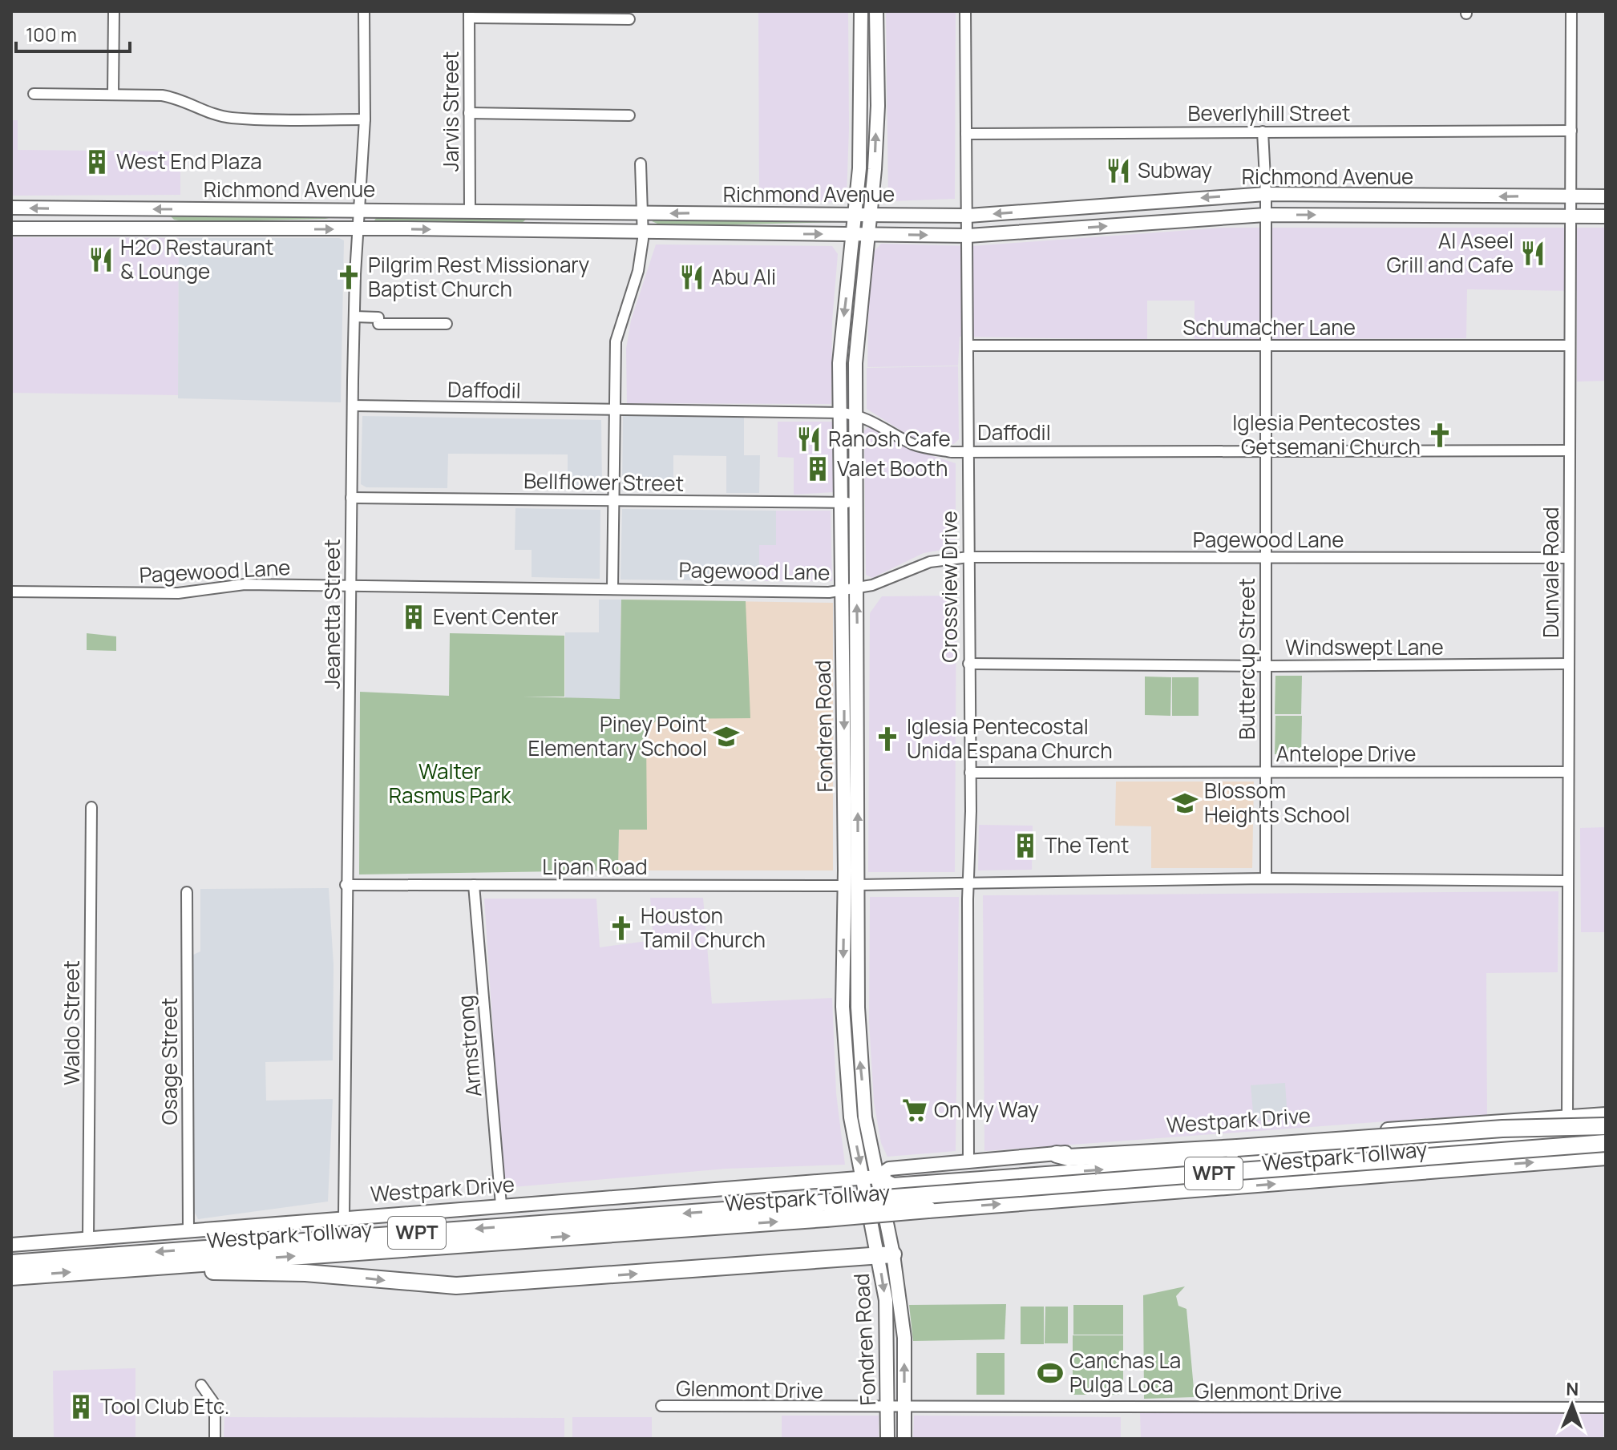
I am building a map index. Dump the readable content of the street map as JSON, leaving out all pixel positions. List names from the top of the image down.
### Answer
{
  "streets": {
    "highway": ["Westpark Tollway", "WPT"],
    "main road": ["Richmond Avenue", "Fondren Road", "Westpark Drive"],
    "street": [
      "Jarvis Street",
      "Beverlyhill Street",
      "Schumacher Lane",
      "Daffodil",
      "Bellflower Street",
      "Pagewood Lane",
      "Dunvale Road",
      "Crossview Drive",
      "Jeanetta Street",
      "Windswept Lane",
      "Buttercup Street",
      "Antelope Drive",
      "Lipan Road",
      "Waldo Street",
      "Armstrong",
      "Osage Street",
      "Glenmont Drive"
    ]
  },
  "crossings": [
    ["Jarvis Street", "Richmond Avenue"],
    ["Beverlyhill Street", "Dunvale Road"],
    ["Beverlyhill Street", "Crossview Drive"],
    ["Beverlyhill Street", "Buttercup Street"],
    ["Richmond Avenue", "Dunvale Road"],
    ["Richmond Avenue", "Crossview Drive"],
    ["Richmond Avenue", "Jeanetta Street"],
    ["Richmond Avenue", "Buttercup Street"],
    ["Richmond Avenue", "Fondren Road"],
    ["Schumacher Lane", "Dunvale Road"],
    ["Schumacher Lane", "Crossview Drive"],
    ["Schumacher Lane", "Buttercup Street"],
    ["Daffodil", "Dunvale Road"],
    ["Daffodil", "Crossview Drive"],
    ["Daffodil", "Jeanetta Street"],
    ["Daffodil", "Buttercup Street"],
    ["Daffodil", "Fondren Road"],
    ["Bellflower Street", "Jeanetta Street"],
    ["Bellflower Street", "Fondren Road"],
    ["Pagewood Lane", "Dunvale Road"],
    ["Pagewood Lane", "Crossview Drive"],
    ["Pagewood Lane", "Jeanetta Street"],
    ["Pagewood Lane", "Buttercup Street"],
    ["Pagewood Lane", "Fondren Road"],
    ["Dunvale Road", "Windswept Lane"],
    ["Dunvale Road", "Antelope Drive"],
    ["Dunvale Road", "Lipan Road"],
    ["Dunvale Road", "Westpark Drive"],
    ["Crossview Drive", "Windswept Lane"],
    ["Crossview Drive", "Antelope Drive"],
    ["Crossview Drive", "Lipan Road"],
    ["Crossview Drive", "Westpark Drive"],
    ["Jeanetta Street", "Lipan Road"],
    ["Jeanetta Street", "Westpark Drive"],
    ["Windswept Lane", "Buttercup Street"],
    ["Buttercup Street", "Antelope Drive"],
    ["Buttercup Street", "Lipan Road"],
    ["Fondren Road", "Lipan Road"],
    ["Fondren Road", "Westpark Drive"],
    ["Fondren Road", "Glenmont Drive"],
    ["Lipan Road", "Armstrong"],
    ["Waldo Street", "Westpark Drive"],
    ["Armstrong", "Westpark Drive"],
    ["Osage Street", "Westpark Drive"]
  ],
  "parks": ["Walter Rasmus Park"],
  "places": {
    "building": [
      "West End Plaza",
      "Valet Booth",
      "Event Center",
      "The Tent",
      "Tool Club Etc."
    ],
    "restaurant": [
      "Subway",
      "Al Aseel Grill and Cafe",
      "H2O Restaurant & Lounge",
      "Abu Ali",
      "Ranosh Cafe"
    ],
    "church": [
      "Pilgrim Rest Missionary Baptist Church",
      "Iglesia Pentecostes Getsemani Church",
      "Iglesia Pentecostal Unida Espana Church",
      "Houston Tamil Church"
    ],
    "school or university": ["Piney Point Elementary School", "Blossom Heights School"],
    "supermarket": ["On My Way"],
    "sports": ["Canchas La Pulga Loca"]
  },
  "scale_bar": "100 m",
  "north": "top"
}
